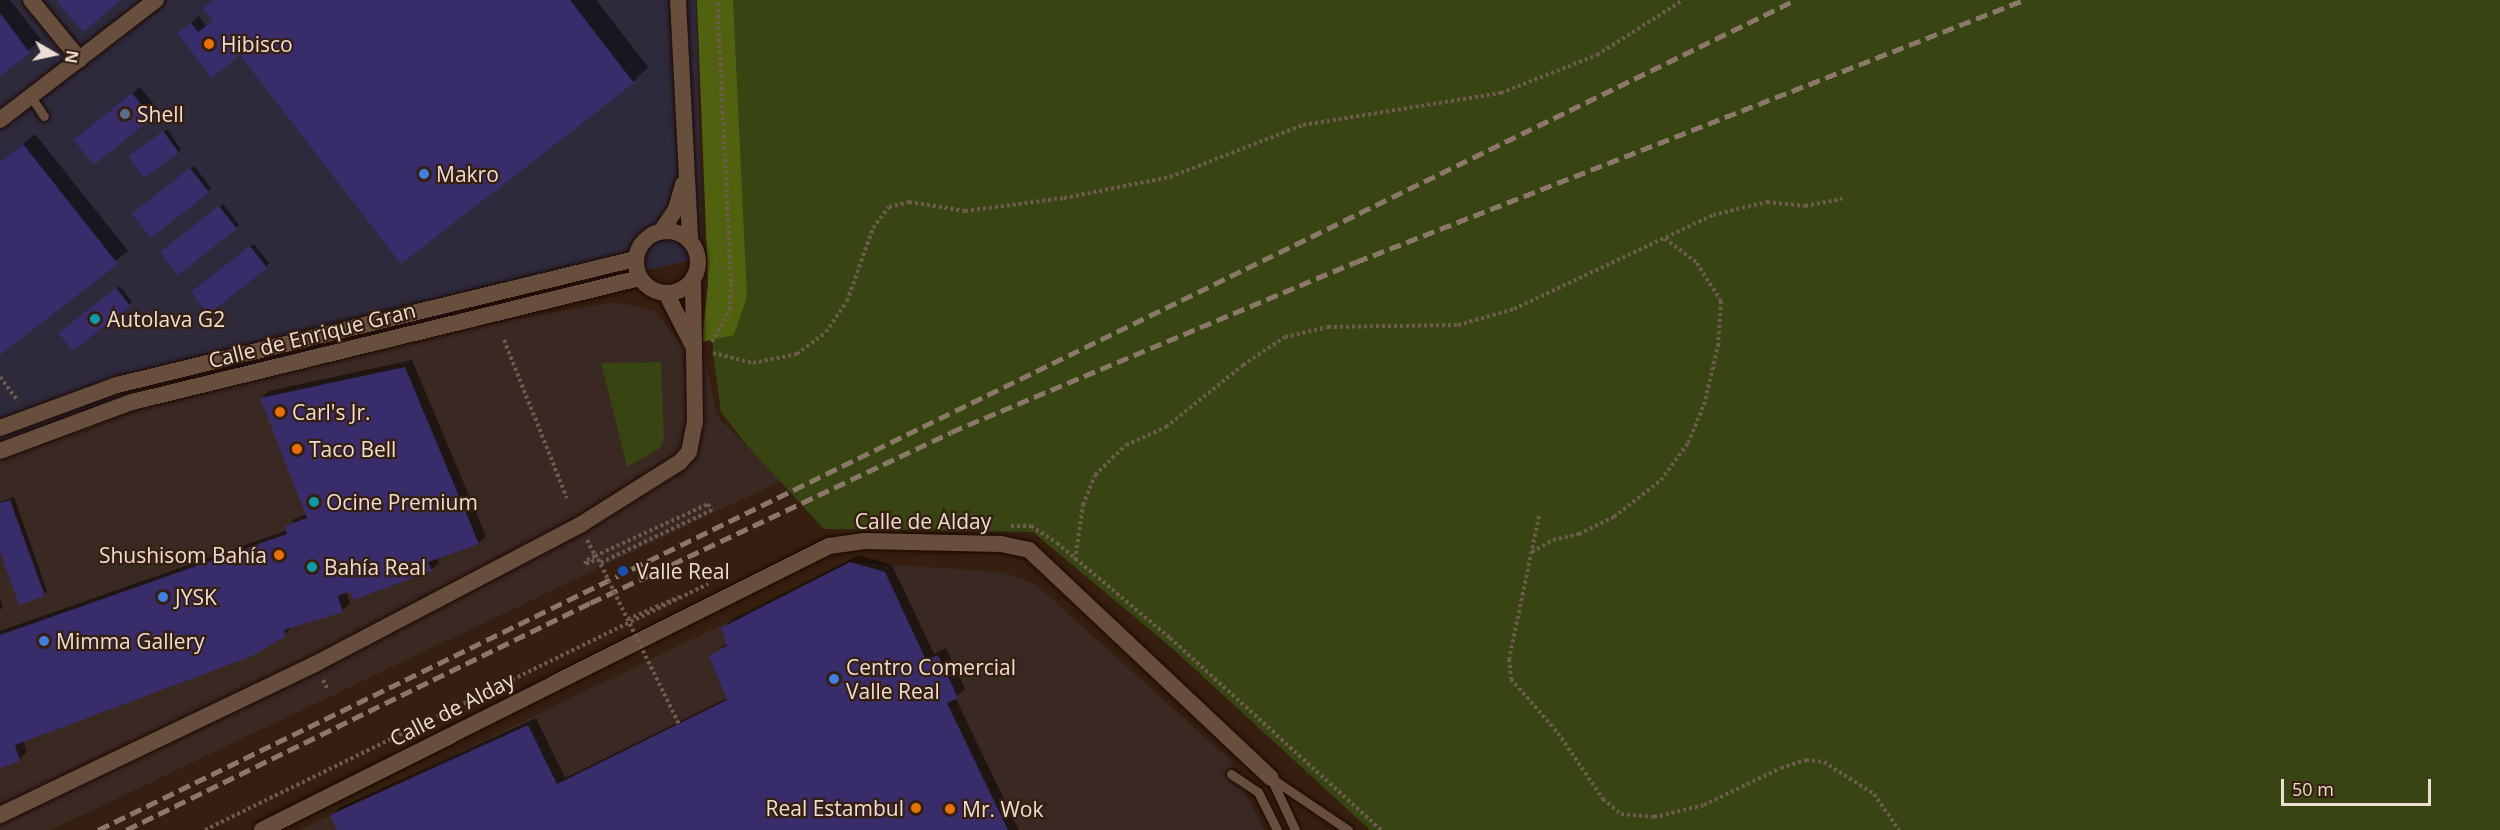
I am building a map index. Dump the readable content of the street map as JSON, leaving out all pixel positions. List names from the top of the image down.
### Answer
{
  "streets": {
    "street": ["Calle de Enrique Gran", "Calle de Alday"]
  },
  "places": [
    "Hibisco",
    "Shell",
    "Makro",
    "Autolava G2",
    "Carl's Jr.",
    "Taco Bell",
    "Ocine Premium",
    "Shushisom Bahía",
    "Bahía Real",
    "Valle Real",
    "JYSK",
    "Mimma Gallery",
    "Centro Comercial Valle Real",
    "Real Estambul",
    "Mr. Wok"
  ],
  "scale_bar": "50 m",
  "north": "right"
}
